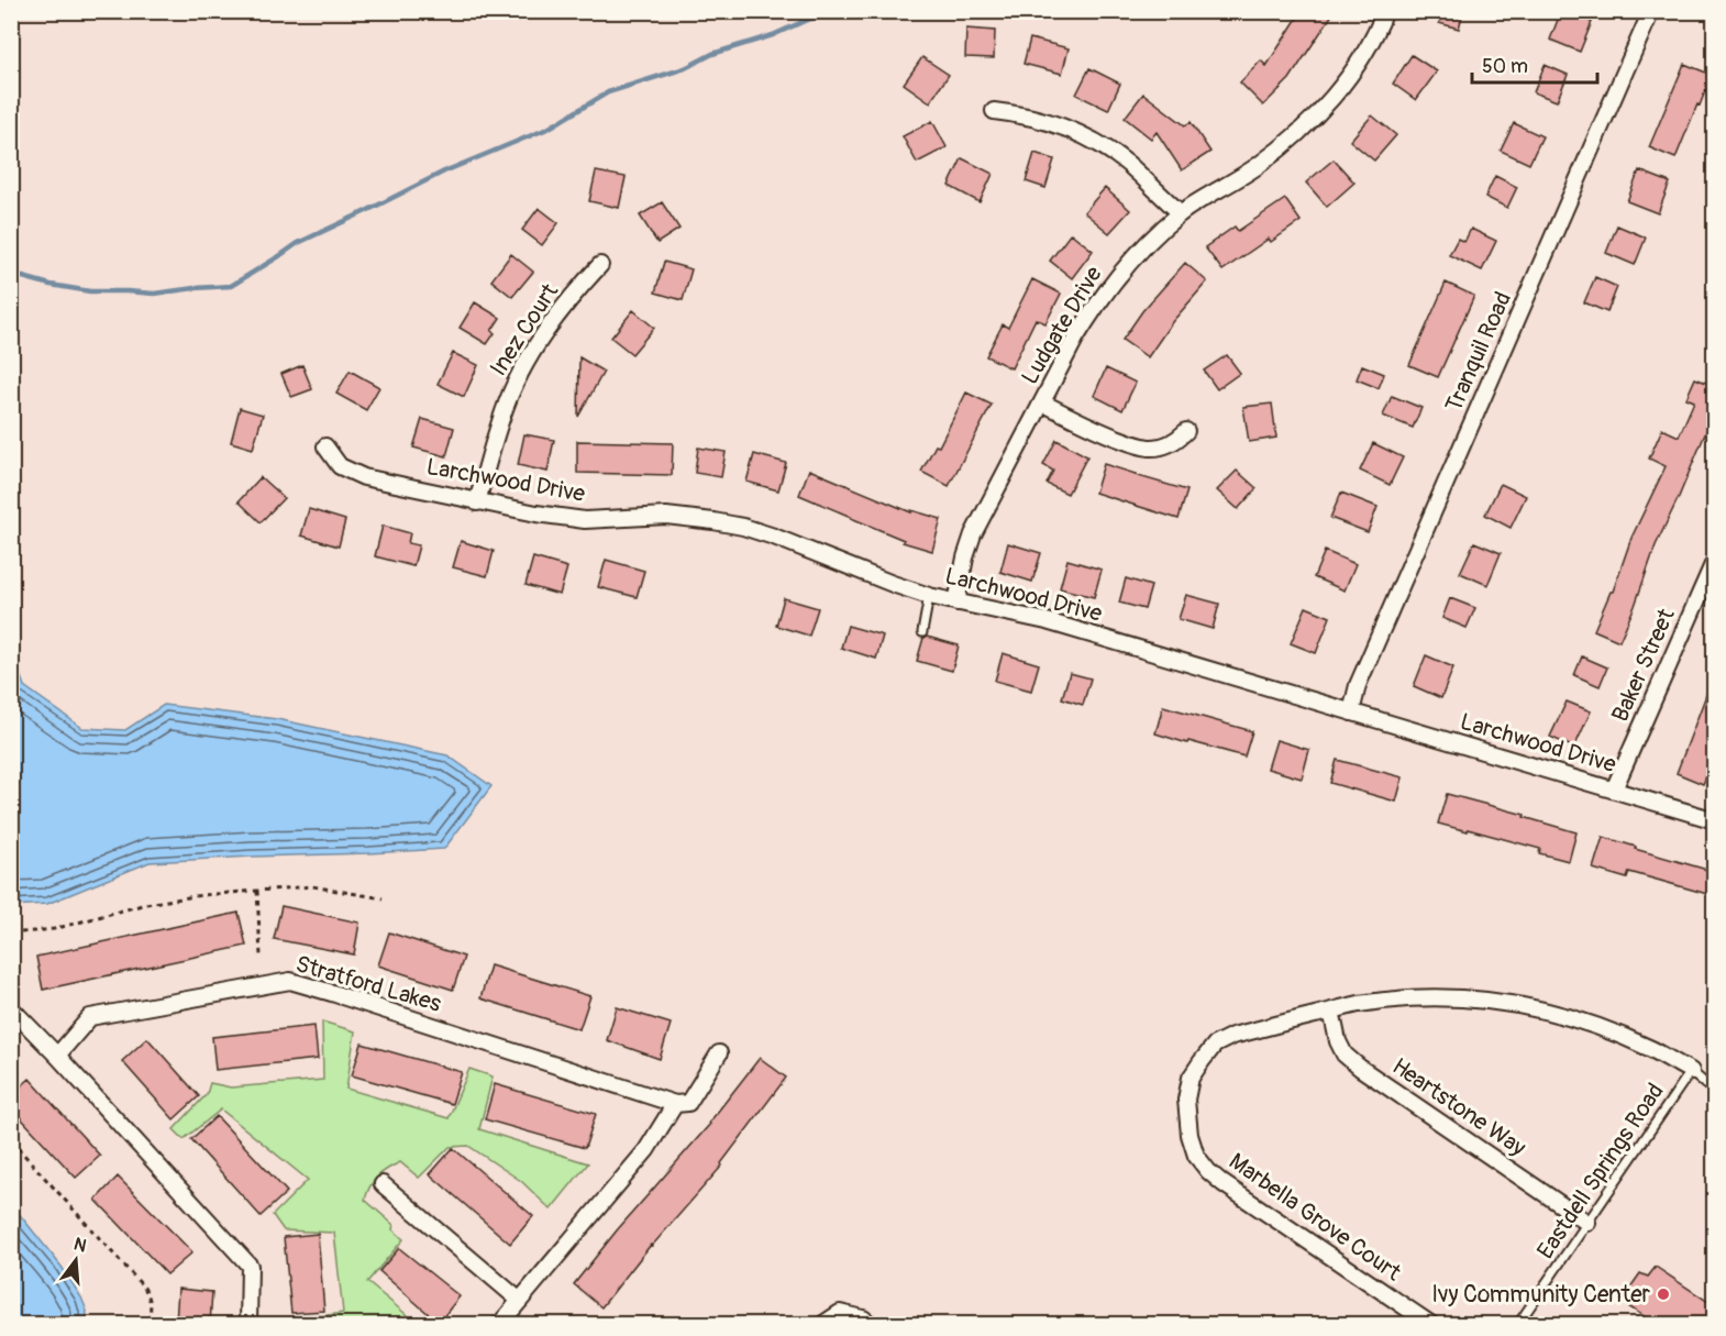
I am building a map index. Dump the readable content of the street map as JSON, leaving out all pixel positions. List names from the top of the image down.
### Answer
{
  "streets": {
    "street": [
      "Ludgate Drive",
      "Inez Court",
      "Tranquil Road",
      "Larchwood Drive",
      "Baker Street",
      "Stratford Lakes",
      "Heartstone Way",
      "Marbella Grove Court"
    ],
    "lane": ["Eastdell Springs Road"]
  },
  "crossings": [
    ["Ludgate Drive", "Larchwood Drive"],
    ["Inez Court", "Larchwood Drive"],
    ["Tranquil Road", "Larchwood Drive"],
    ["Larchwood Drive", "Baker Street"],
    ["Heartstone Way", "Eastdell Springs Road"],
    ["Heartstone Way", "Marbella Grove Court"],
    ["Eastdell Springs Road", "Marbella Grove Court"]
  ],
  "places": ["Ivy Community Center"],
  "scale_bar": "50 m",
  "north": "top"
}
